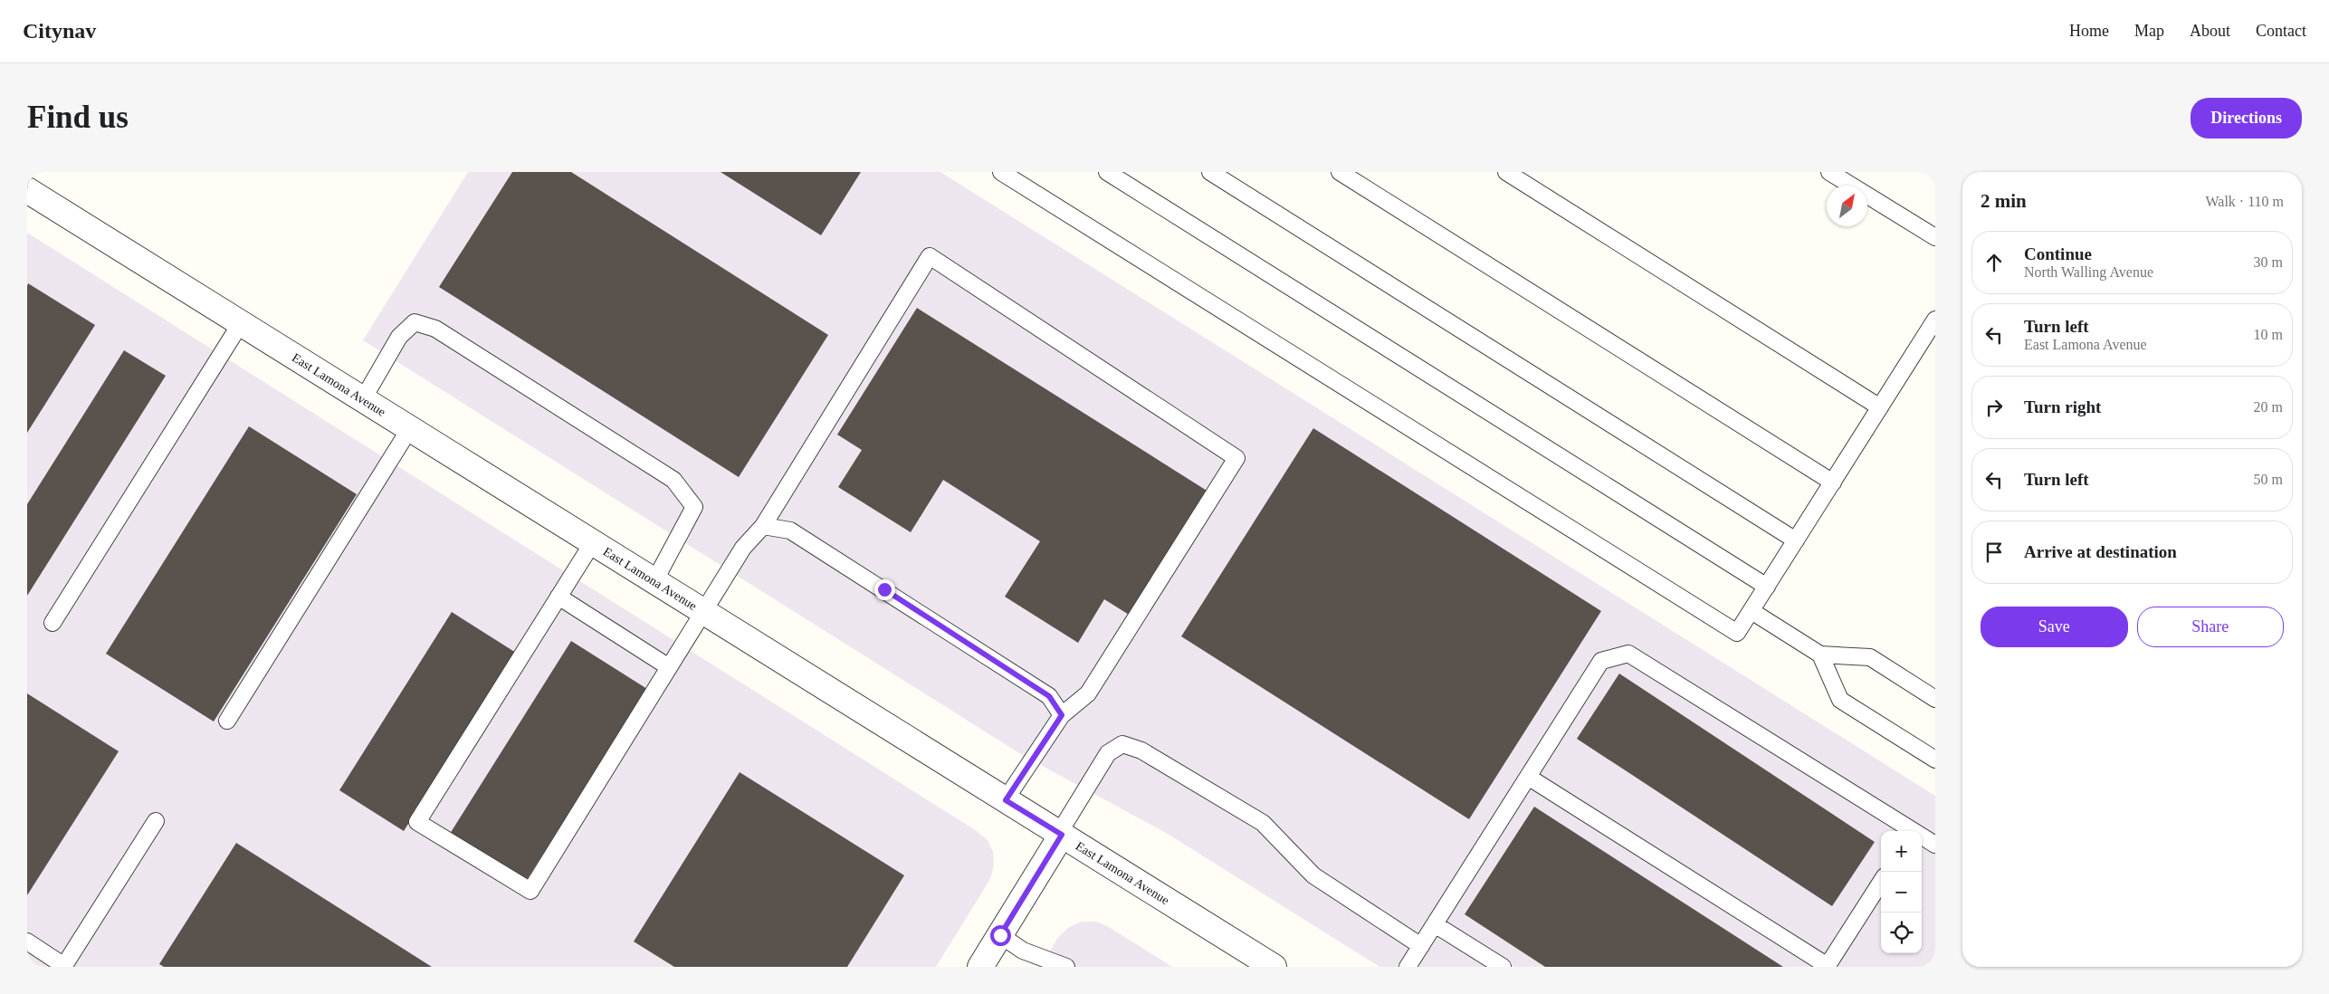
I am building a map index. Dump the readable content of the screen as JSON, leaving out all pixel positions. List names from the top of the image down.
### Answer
{
  "streets": {
    "street": ["East Lamona Avenue"]
  },
  "north": "top right",
  "page": {
    "header": "Citynav",
    "nav": [
      "Home",
      "Map",
      "About",
      "Contact"
    ],
    "buttons": [
      "Directions",
      ["Save", "Share"]
    ],
    "title": "Find us",
    "heading": ["2 min", "Walk · 110 m"],
    "list": [
      ["Continue", "North Walling Avenue", "30 m"],
      ["Turn left", "East Lamona Avenue", "10 m"],
      ["Turn right", "20 m"],
      ["Turn left", "50 m"],
      "Arrive at destination"
    ],
    "map_buttons": ["+", "−"]
  }
}
